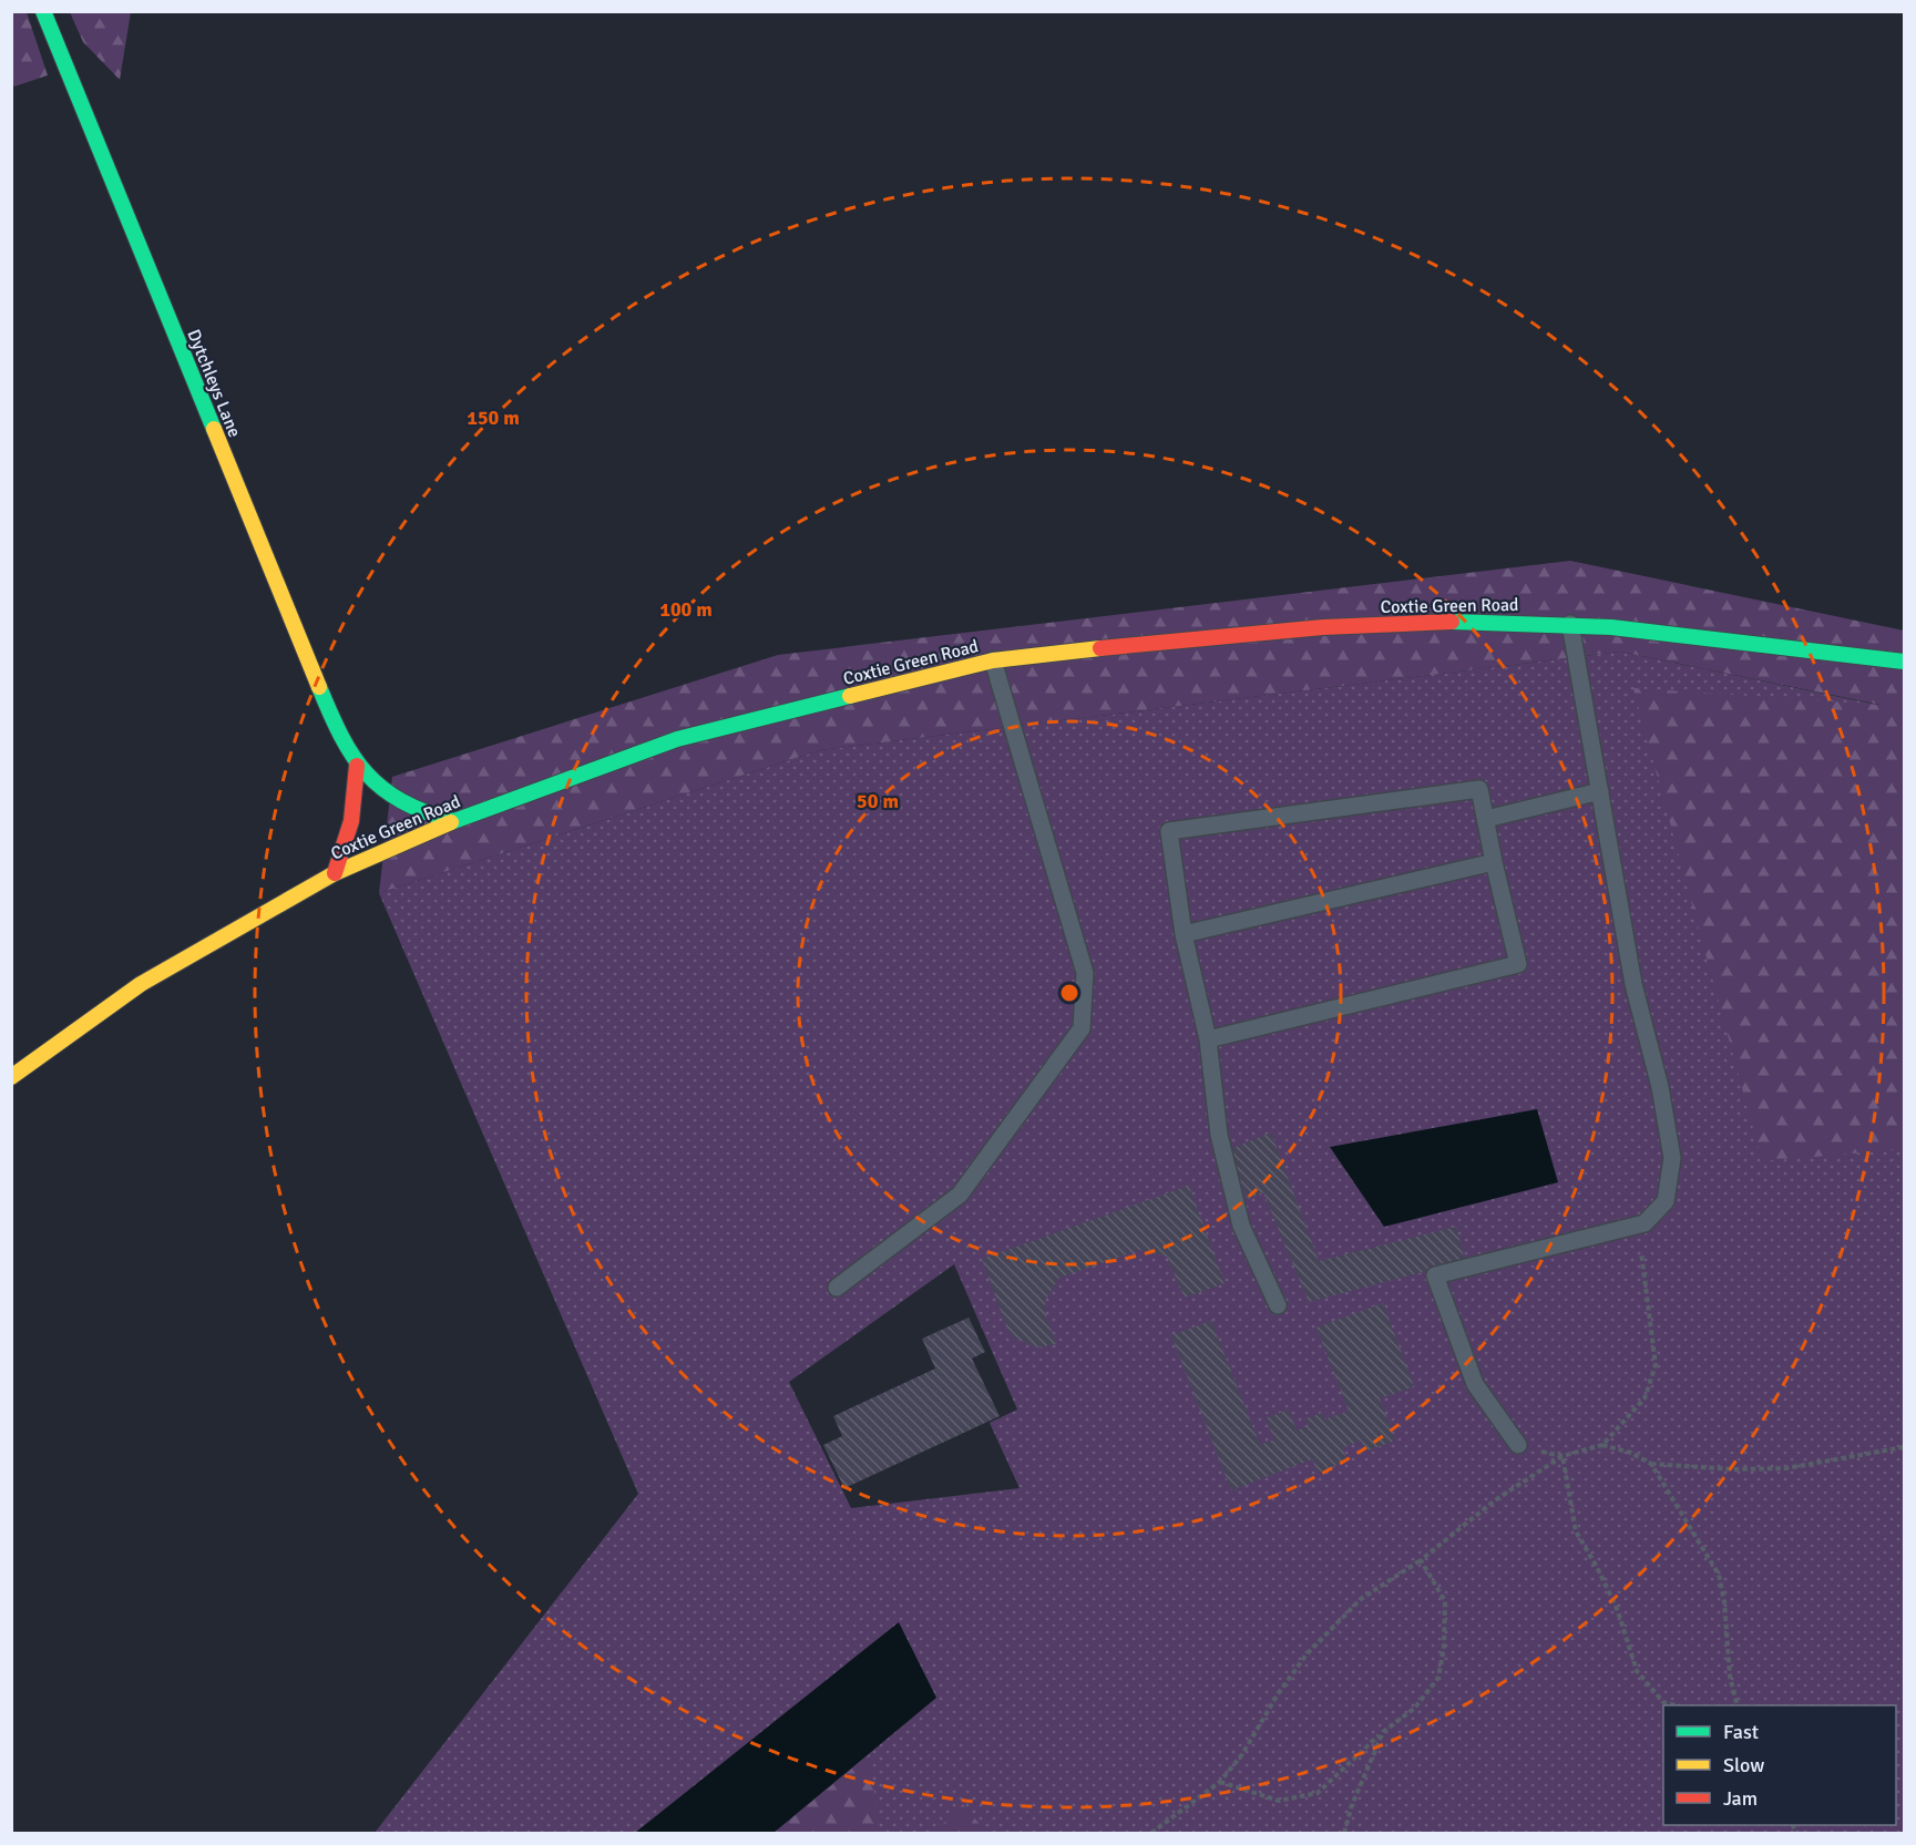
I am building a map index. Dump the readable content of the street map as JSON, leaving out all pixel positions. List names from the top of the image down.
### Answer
{
  "streets": {
    "street": ["Dytchleys Lane", "Coxtie Green Road"]
  },
  "crossings": [
    ["Dytchleys Lane", "Coxtie Green Road"]
  ],
  "legend": ["Fast", "Slow", "Jam"],
  "rings": ["150 m", "100 m", "50 m"]
}
